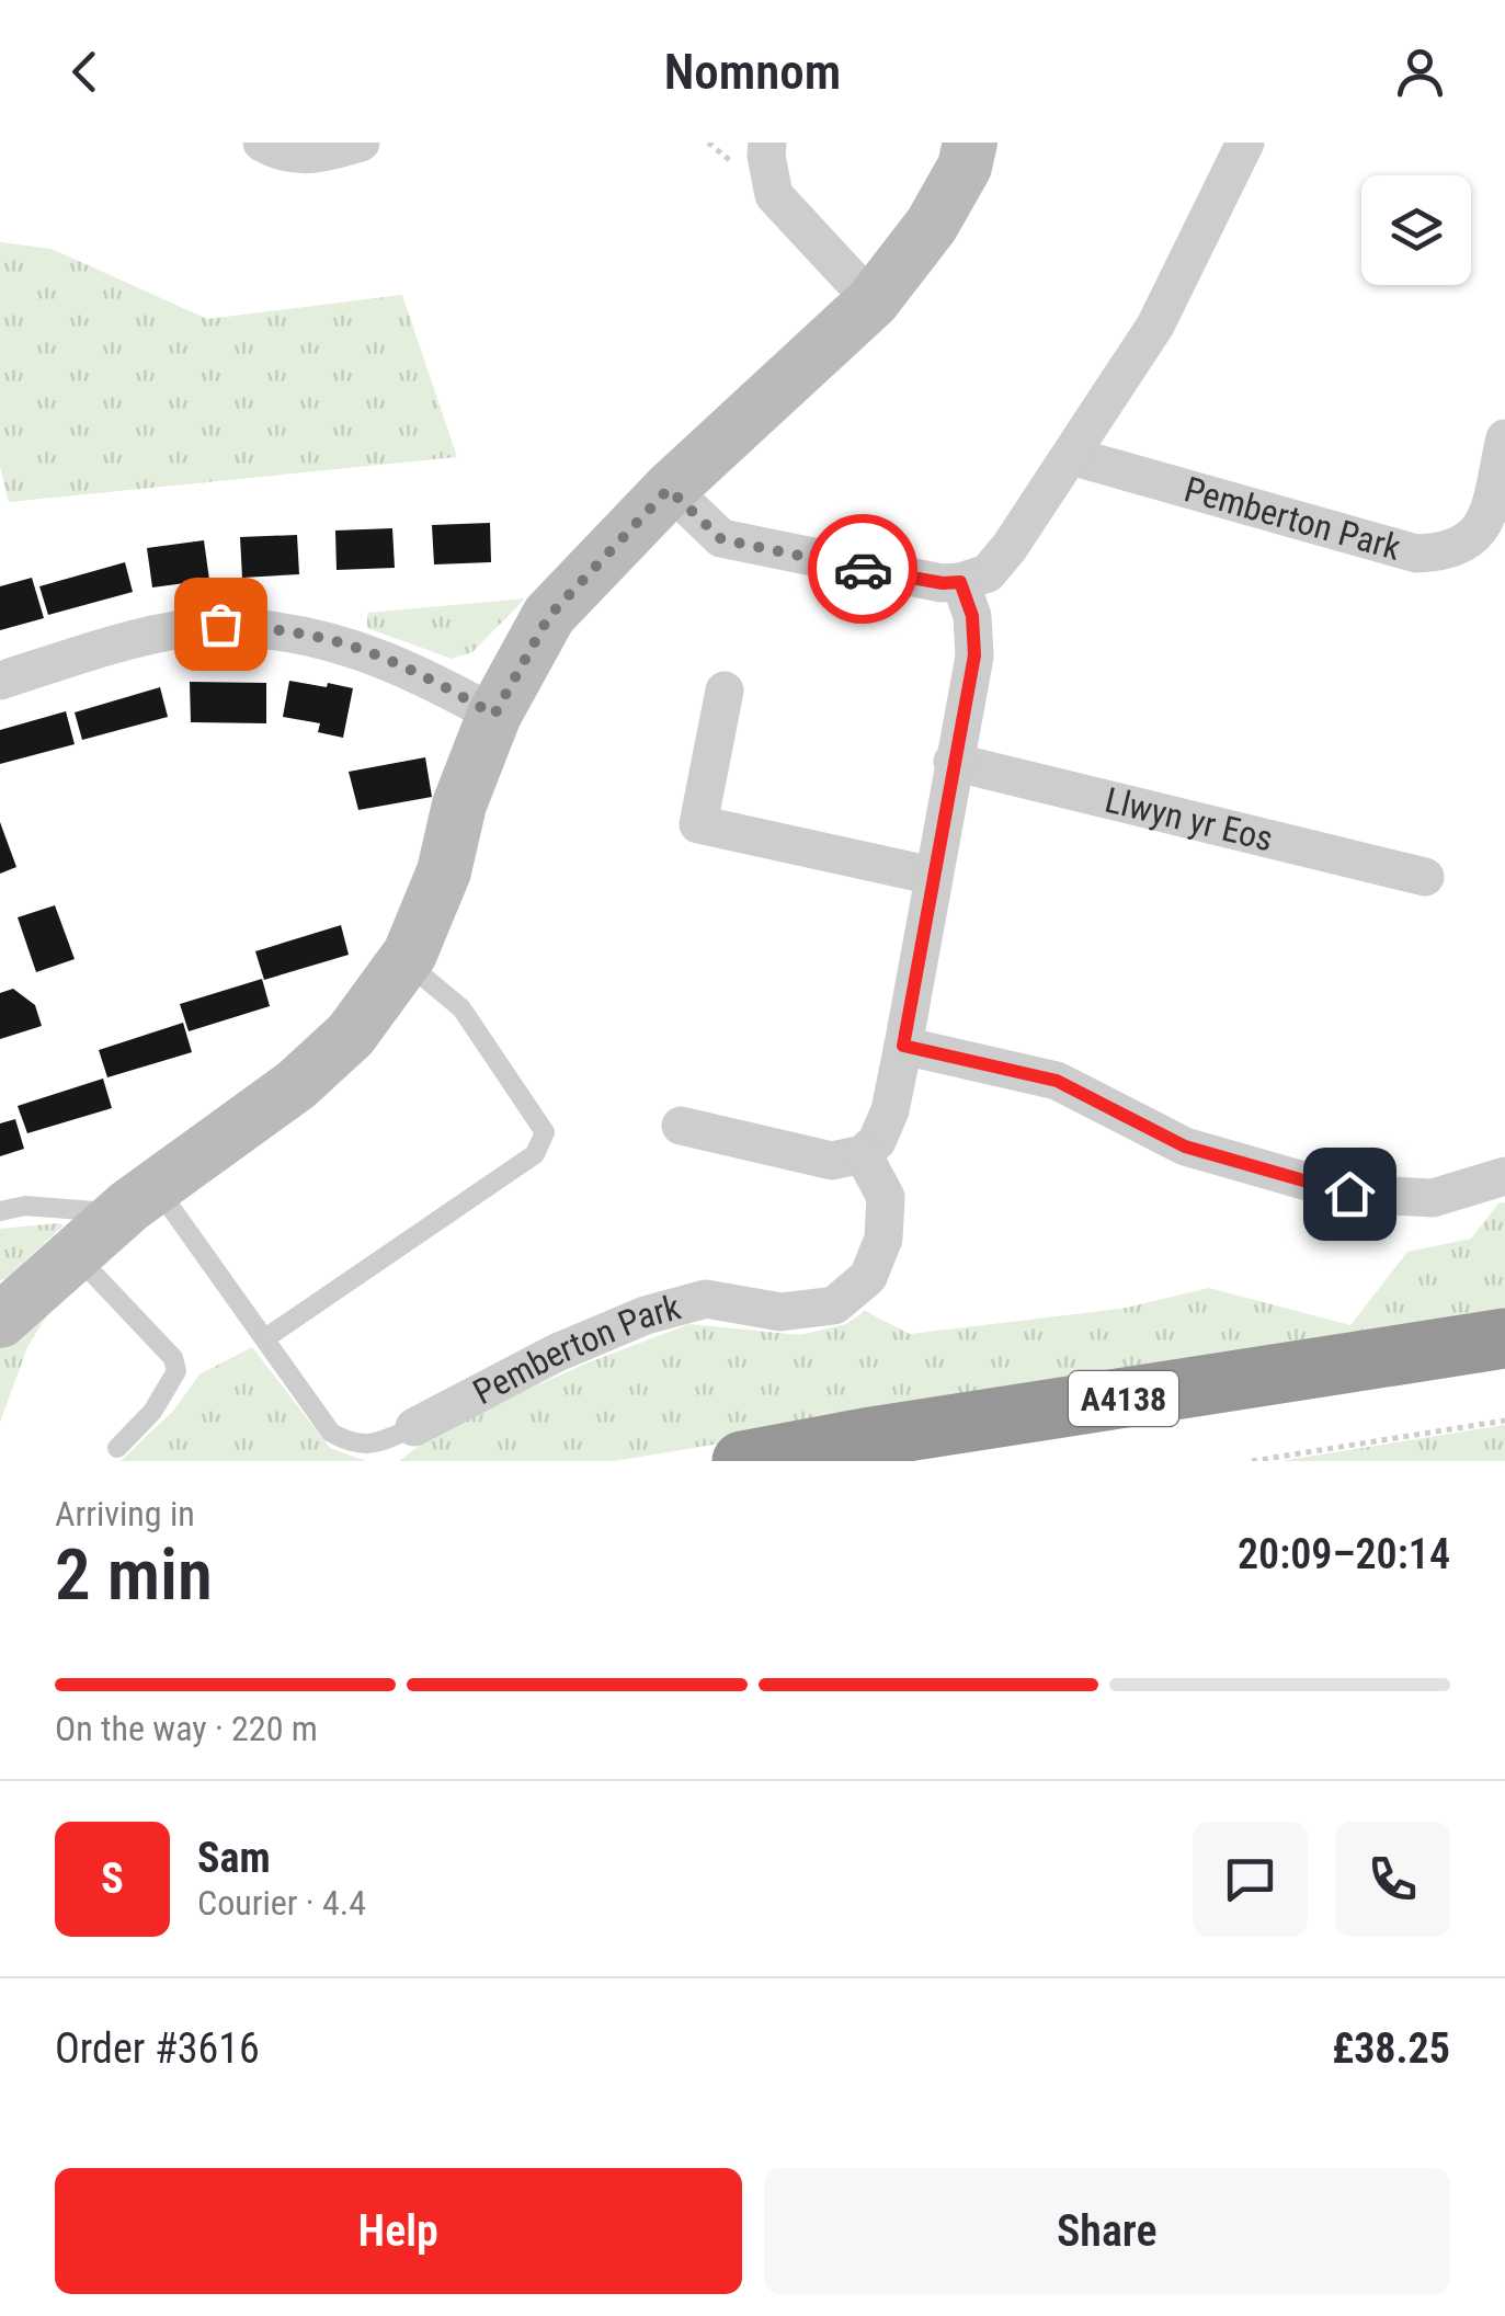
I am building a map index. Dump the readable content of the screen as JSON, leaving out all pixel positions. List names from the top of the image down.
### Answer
{
  "streets": {
    "highway": ["A4138"],
    "street": ["Pemberton Park", "Llwyn yr Eos"]
  },
  "page": {
    "header": "Nomnom",
    "heading": ["2 min", "Arriving in", "20:09–20:14"],
    "panel": [
      "Sam",
      "Courier · 4.4",
      "Order #3616",
      "£38.25"
    ],
    "bar": "On the way · 220 m",
    "round": "S",
    "buttons": ["Help", "Share"]
  }
}
